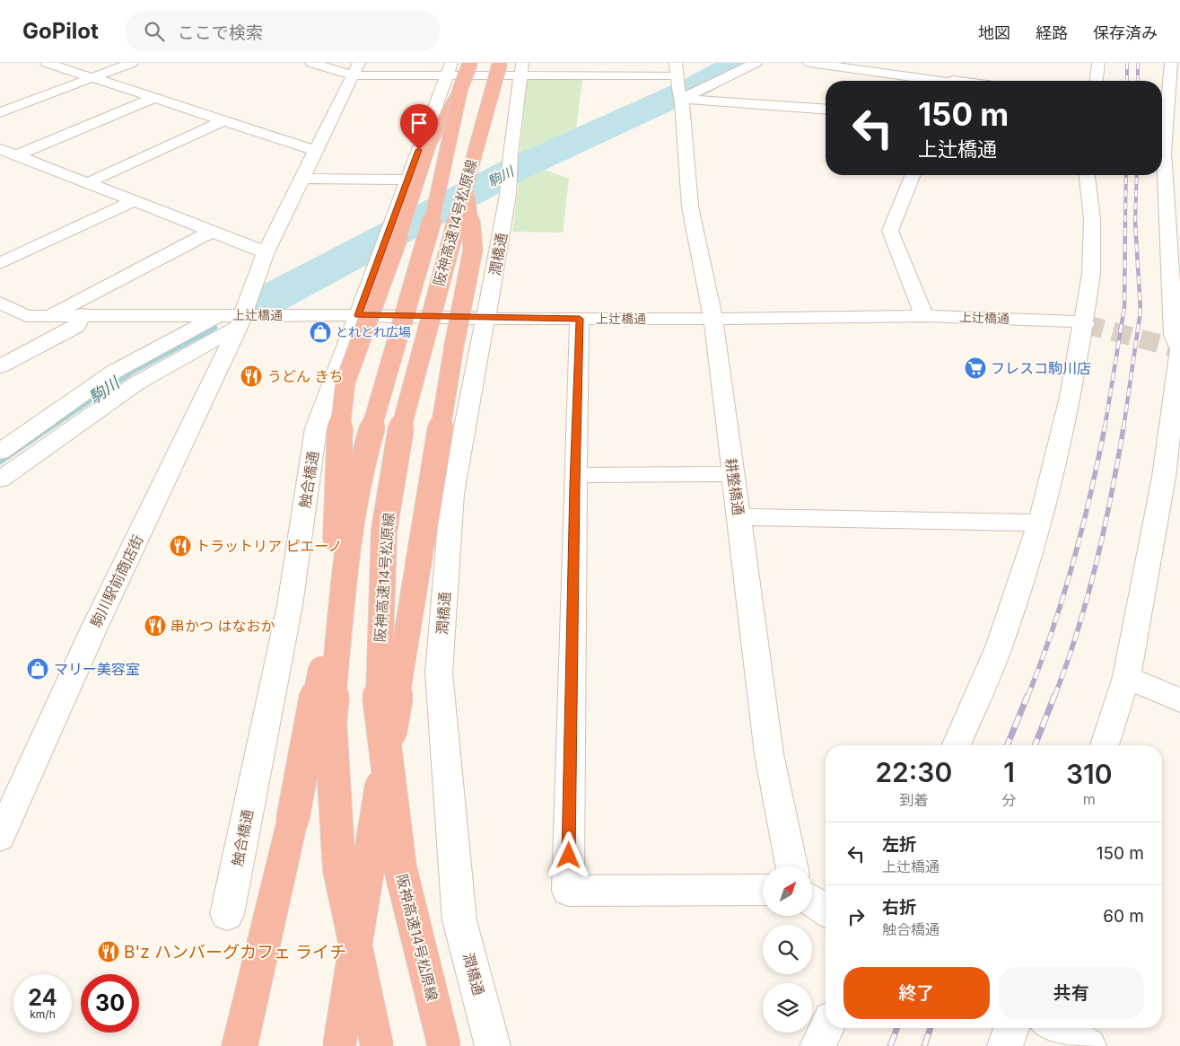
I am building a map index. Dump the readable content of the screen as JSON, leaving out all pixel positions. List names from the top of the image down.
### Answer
{
  "streets": {
    "highway": ["阪神高速14号松原線"],
    "street": [
      "潤橋通",
      "上辻橋通",
      "触合橋通",
      "耕整橋通",
      "駒川駅前商店街"
    ]
  },
  "crossings": [
    ["阪神高速14号松原線", "触合橋通"],
    ["潤橋通", "上辻橋通"],
    ["上辻橋通", "触合橋通"],
    ["上辻橋通", "耕整橋通"],
    ["上辻橋通", "駒川駅前商店街"]
  ],
  "water": ["駒川"],
  "places": {
    "shop": ["とれとれ広場", "マリー美容室"],
    "supermarket": ["フレスコ駒川店"],
    "restaurant": [
      "うどん きち",
      "トラットリア ピエーノ",
      "串かつ はなおか",
      "B'z ハンバーグカフェ ライチ"
    ]
  },
  "north": "top right",
  "page": {
    "header": "GoPilot",
    "search": "ここで検索",
    "nav": ["地図", "経路", "保存済み"],
    "turn": ["150 m", "上辻橋通"],
    "eta": [
      "22:30",
      "到着",
      "1",
      "分",
      "310",
      "m"
    ],
    "list": [
      {
        "name": "左折",
        "note": "上辻橋通",
        "value": "150 m"
      },
      {
        "name": "右折",
        "note": "触合橋通",
        "value": "60 m"
      }
    ],
    "buttons": ["終了", "共有"],
    "speed": "24 km/h",
    "limit": "30"
  }
}
